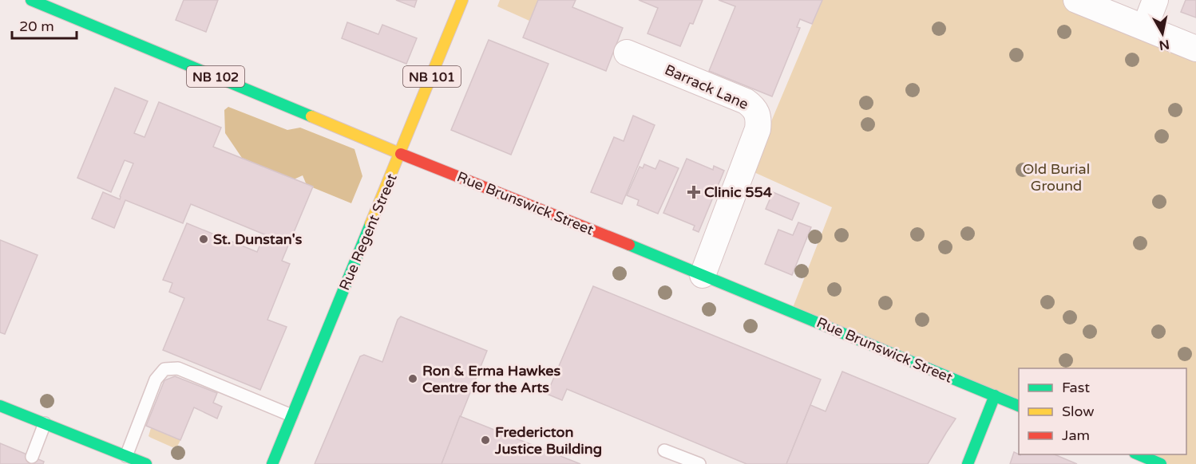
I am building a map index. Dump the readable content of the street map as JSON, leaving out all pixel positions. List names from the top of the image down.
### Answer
{
  "streets": {
    "main road": [
      "NB 102",
      "NB 101",
      "Rue Brunswick Street",
      "Rue Regent Street"
    ],
    "street": ["Barrack Lane"]
  },
  "crossings": [
    ["Barrack Lane", "Rue Brunswick Street"],
    ["Rue Brunswick Street", "Rue Regent Street"]
  ],
  "parks": ["Old Burial Ground"],
  "places": {
    "health": ["Clinic 554"],
    "other": ["St. Dunstan's", "Ron & Erma Hawkes Centre for the Arts", "Fredericton Justice Building"]
  },
  "legend": ["Fast", "Slow", "Jam"],
  "scale_bar": "20 m",
  "north": "bottom"
}
